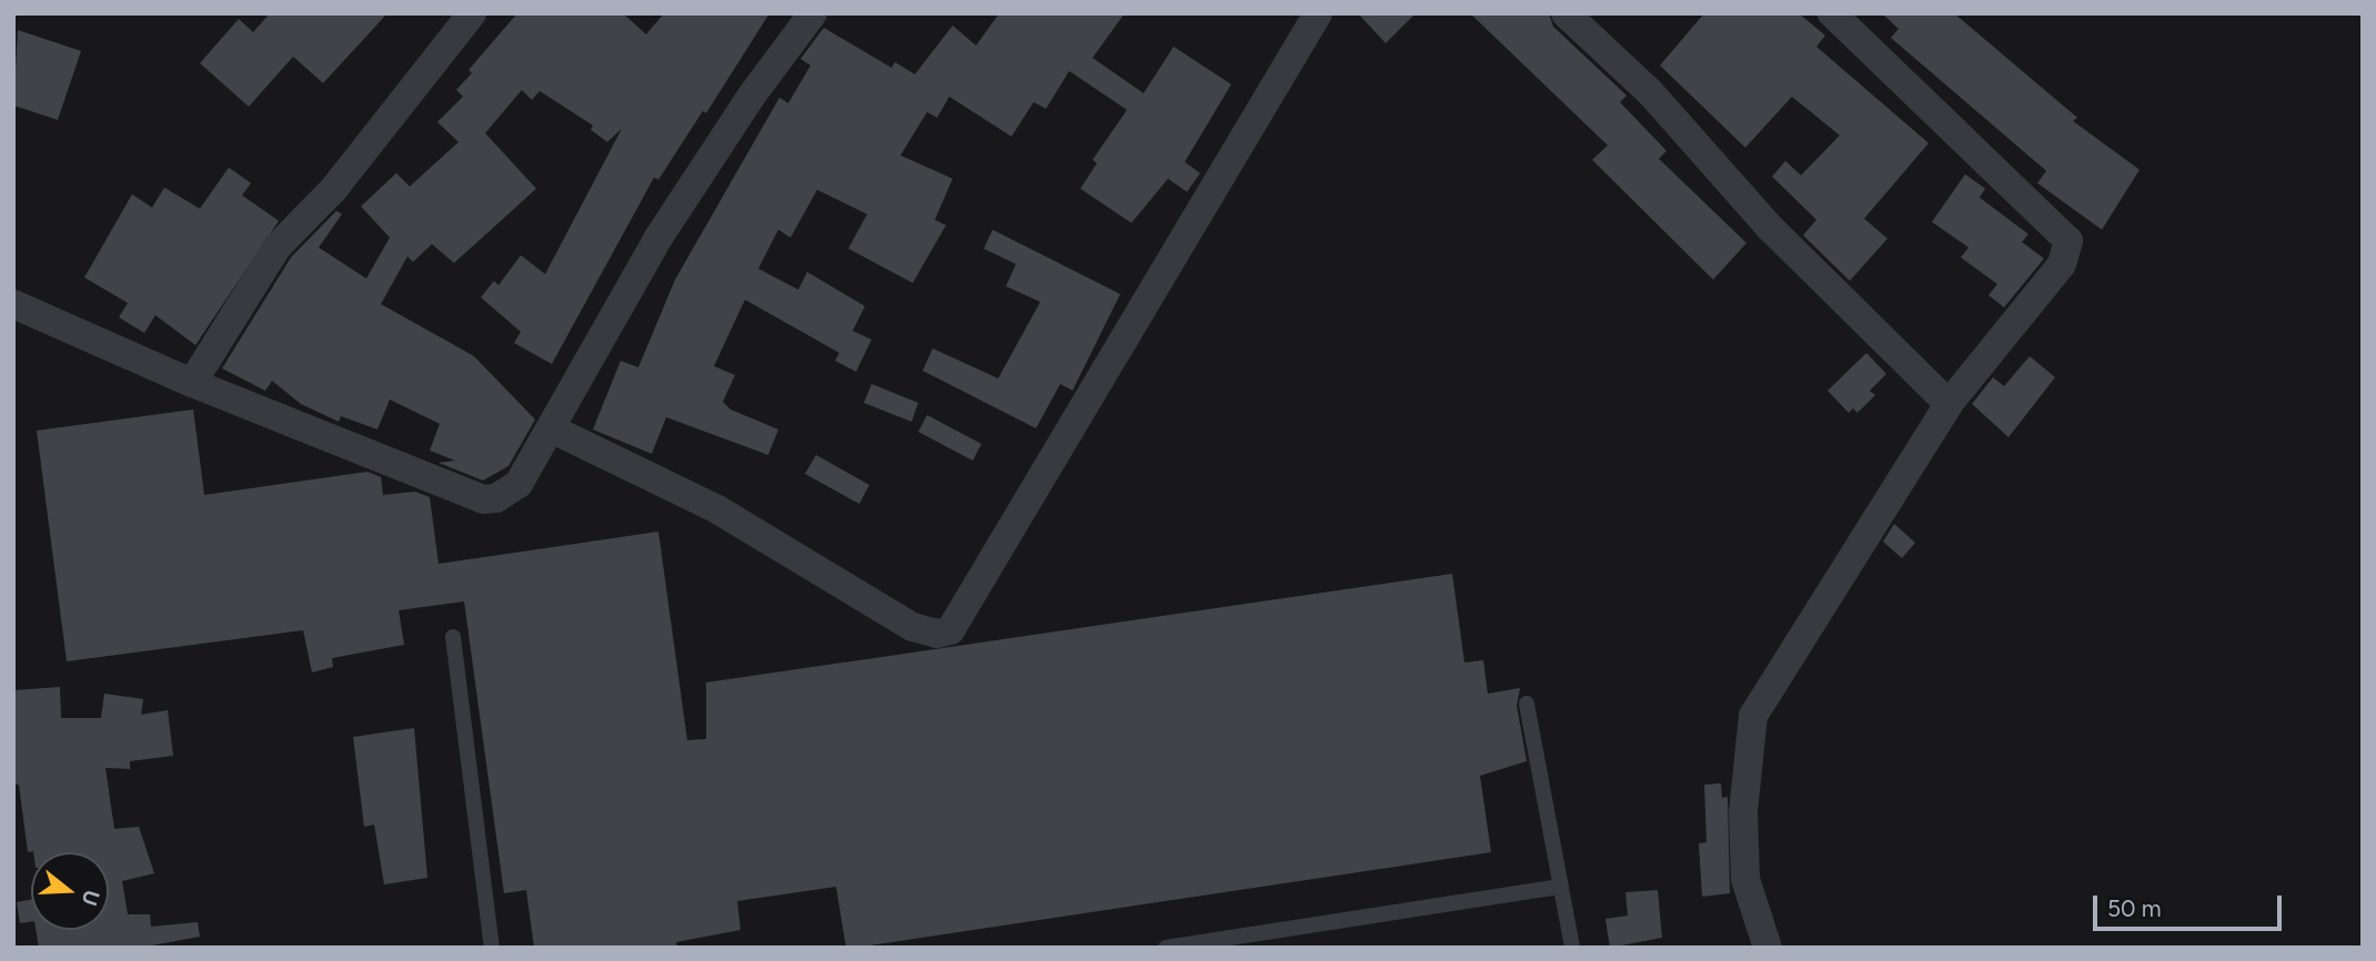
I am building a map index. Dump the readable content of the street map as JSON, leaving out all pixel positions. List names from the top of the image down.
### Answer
{
  "scale_bar": "50 m",
  "north": "right"
}
